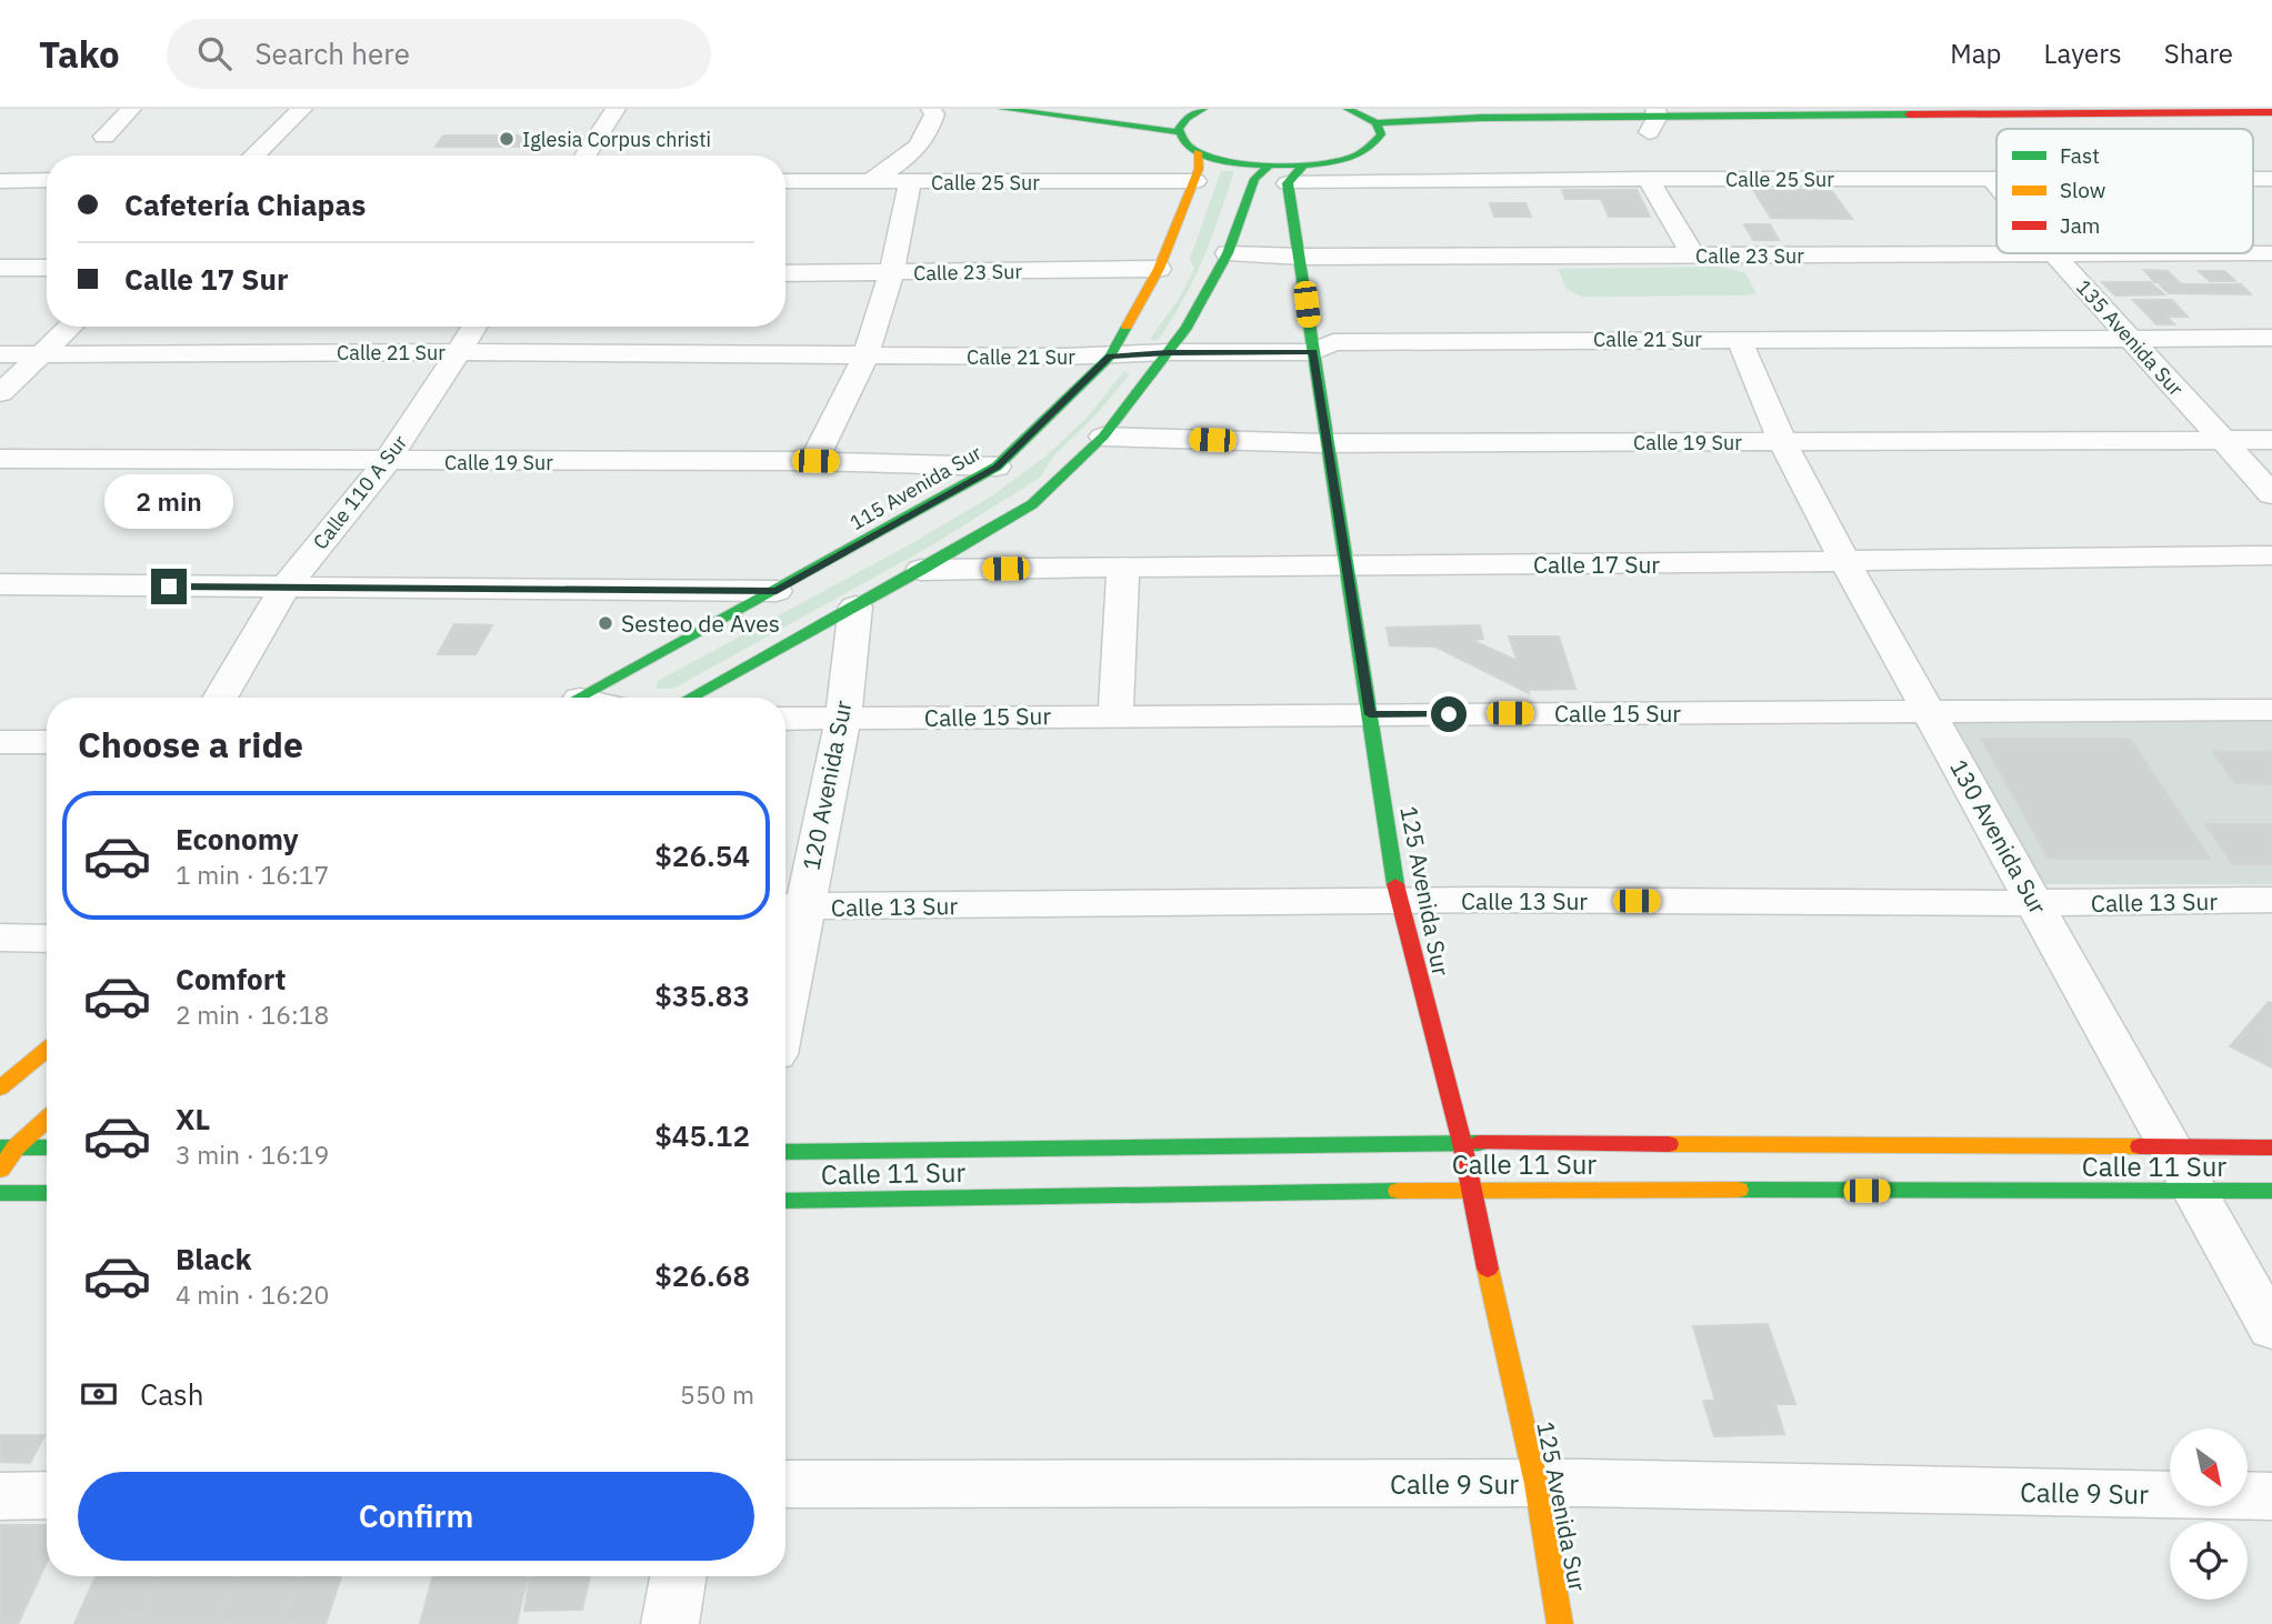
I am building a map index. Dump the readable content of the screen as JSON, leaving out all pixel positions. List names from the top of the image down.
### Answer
{
  "streets": {
    "main road": ["115 Avenida Sur", "125 Avenida Sur", "Calle 11 Sur"],
    "street": [
      "Calle 25 Sur",
      "Calle 23 Sur",
      "135 Avenida Sur",
      "Calle 21 Sur",
      "Calle 19 Sur",
      "Calle 110 A Sur",
      "Calle 17 Sur",
      "Calle 15 Sur",
      "120 Avenida Sur",
      "130 Avenida Sur",
      "Calle 13 Sur",
      "Calle 9 Sur"
    ]
  },
  "crossings": [
    ["Calle 25 Sur", "135 Avenida Sur"],
    ["Calle 25 Sur", "115 Avenida Sur"],
    ["Calle 25 Sur", "125 Avenida Sur"],
    ["Calle 23 Sur", "135 Avenida Sur"],
    ["Calle 23 Sur", "115 Avenida Sur"],
    ["Calle 23 Sur", "125 Avenida Sur"],
    ["135 Avenida Sur", "Calle 21 Sur"],
    ["135 Avenida Sur", "Calle 19 Sur"],
    ["Calle 21 Sur", "115 Avenida Sur"],
    ["Calle 21 Sur", "Calle 110 A Sur"],
    ["Calle 21 Sur", "130 Avenida Sur"],
    ["Calle 21 Sur", "125 Avenida Sur"],
    ["Calle 19 Sur", "115 Avenida Sur"],
    ["Calle 19 Sur", "Calle 110 A Sur"],
    ["Calle 19 Sur", "130 Avenida Sur"],
    ["Calle 19 Sur", "125 Avenida Sur"],
    ["Calle 17 Sur", "130 Avenida Sur"],
    ["Calle 17 Sur", "125 Avenida Sur"],
    ["Calle 15 Sur", "120 Avenida Sur"],
    ["Calle 15 Sur", "130 Avenida Sur"],
    ["Calle 15 Sur", "125 Avenida Sur"],
    ["120 Avenida Sur", "Calle 13 Sur"],
    ["130 Avenida Sur", "Calle 13 Sur"],
    ["130 Avenida Sur", "Calle 11 Sur"],
    ["125 Avenida Sur", "Calle 13 Sur"],
    ["125 Avenida Sur", "Calle 11 Sur"],
    ["125 Avenida Sur", "Calle 9 Sur"]
  ],
  "places": ["Iglesia Corpus christi", "Sesteo de Aves"],
  "legend": ["Fast", "Slow", "Jam"],
  "north": "bottom right",
  "page": {
    "header": "Tako",
    "search": "Search here",
    "nav": ["Map", "Layers", "Share"],
    "banner": ["Cafetería Chiapas", "Calle 17 Sur"],
    "bubble": "2 min",
    "heading": "Choose a ride",
    "list": [
      {
        "name": "Economy",
        "note": "1 min · 16:17",
        "value": "$26.54"
      },
      {
        "name": "Comfort",
        "note": "2 min · 16:18",
        "value": "$35.83"
      },
      {
        "name": "XL",
        "note": "3 min · 16:19",
        "value": "$45.12"
      },
      {
        "name": "Black",
        "note": "4 min · 16:20",
        "value": "$26.68"
      }
    ],
    "pay": ["Cash", "550 m"],
    "buttons": "Confirm"
  }
}
